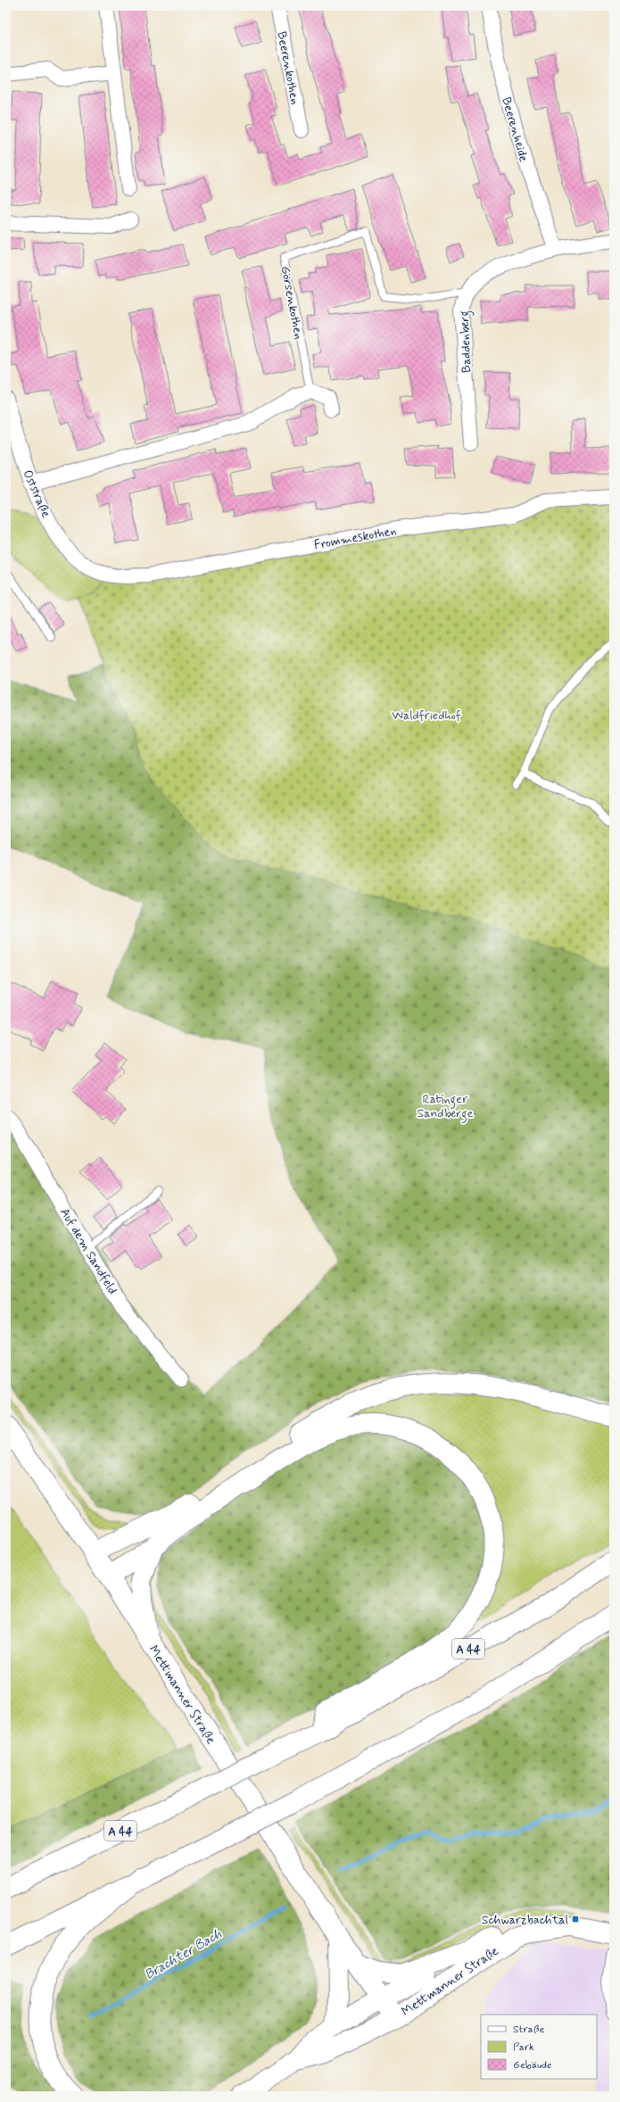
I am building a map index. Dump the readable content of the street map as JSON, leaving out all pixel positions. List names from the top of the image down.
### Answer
{
  "streets": {
    "main road": ["A 44", "Mettmanner Straße"],
    "street": [
      "Beerenkothen",
      "Beerenheide",
      "Baddenberg",
      "Oststraße",
      "Frommeskothen",
      "Auf dem Sandfeld"
    ],
    "lane": ["Görsenkothen"]
  },
  "crossings": [
    ["Beerenheide", "Baddenberg"],
    ["Görsenkothen", "Baddenberg"],
    ["Oststraße", "Frommeskothen"]
  ],
  "water": ["Brachter Bach"],
  "parks": ["Waldfriedhof", "Ratinger Sandberge"],
  "places": {
    "transit": ["Schwarzbachtal"]
  },
  "legend": ["Straße", "Park", "Gebäude"]
}
